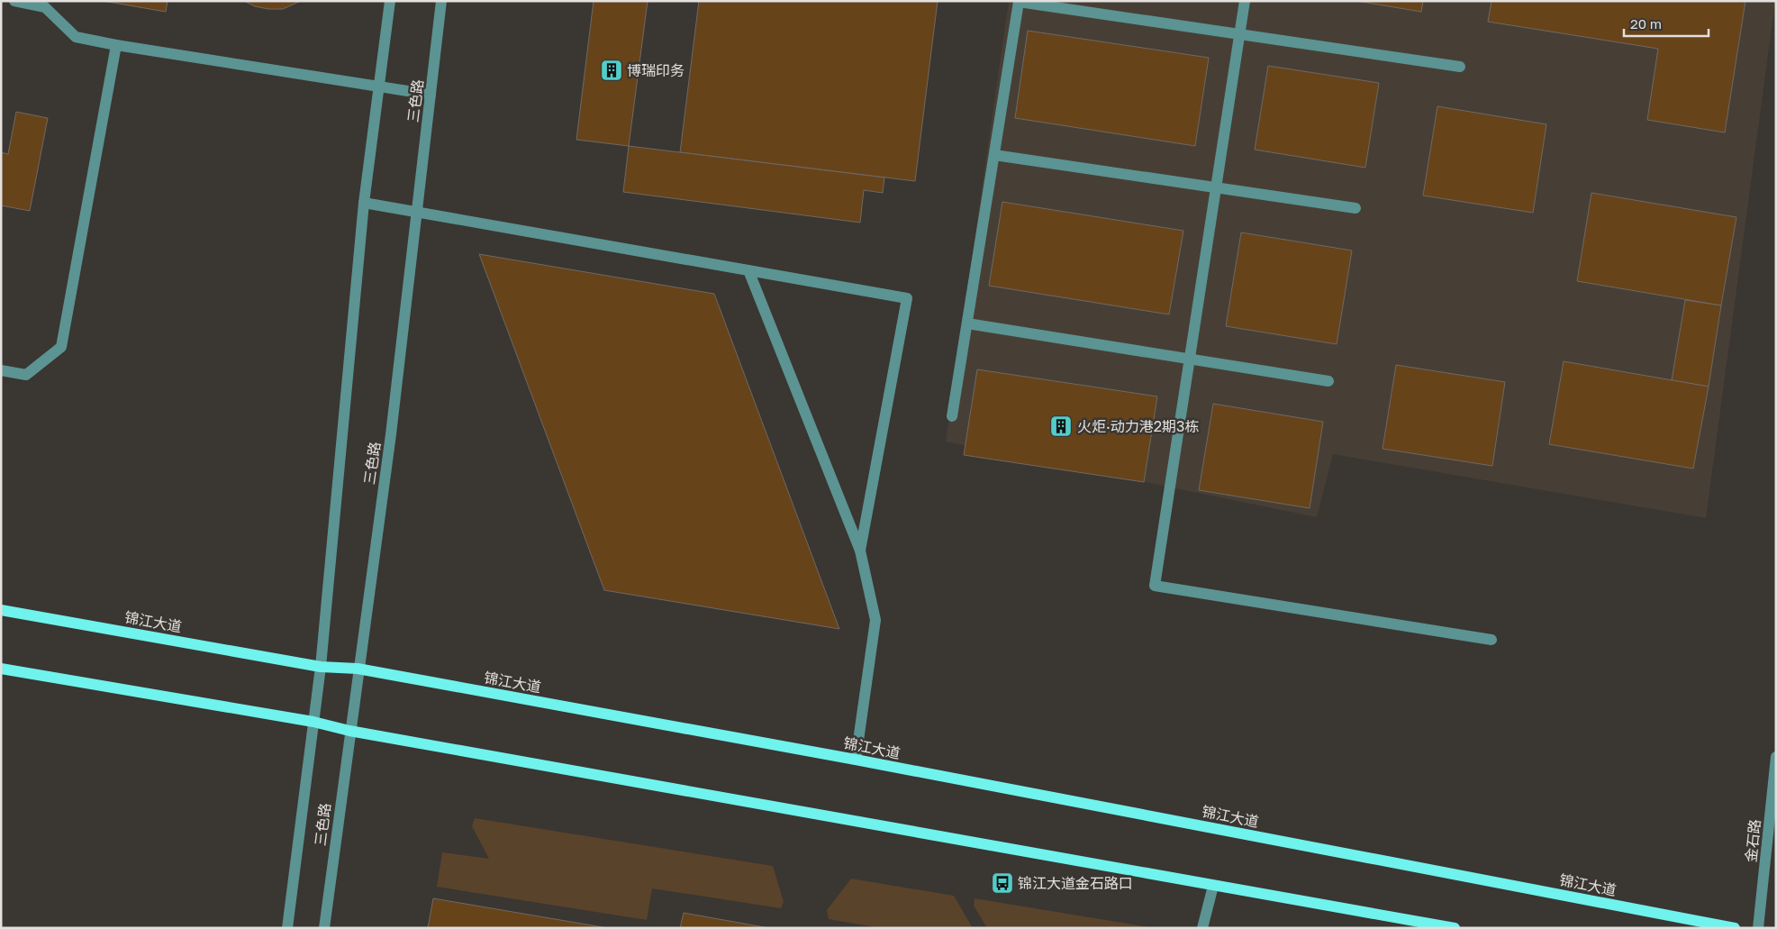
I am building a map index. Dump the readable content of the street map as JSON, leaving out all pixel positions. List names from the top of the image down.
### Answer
{
  "streets": {
    "main road": ["锦江大道"],
    "street": ["三色路", "金石路"]
  },
  "crossings": [
    ["三色路", "锦江大道"]
  ],
  "places": {
    "building": ["博瑞印务", "火炬·动力港2期3栋"],
    "bus stop": ["锦江大道金石路口"]
  },
  "scale_bar": "20 m"
}
